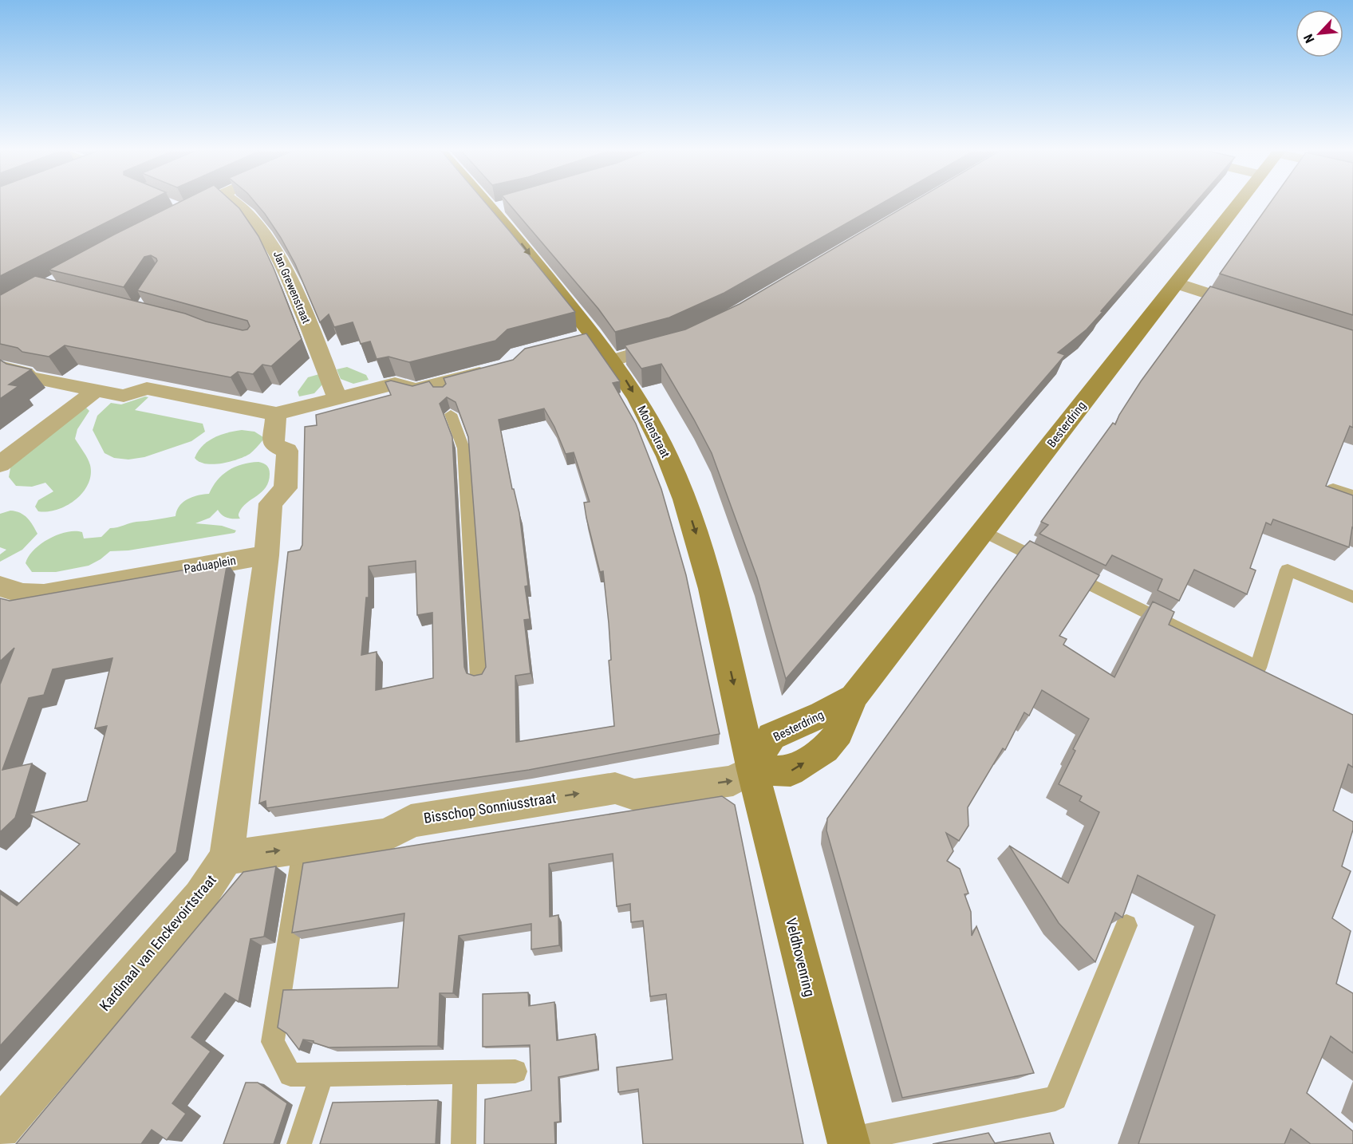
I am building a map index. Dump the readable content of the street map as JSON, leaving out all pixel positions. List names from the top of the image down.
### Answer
{
  "streets": {
    "street": [
      "Jan Grewenstraat",
      "Besterdring",
      "Molenstraat",
      "Paduaplein",
      "Bisschop Sonniusstraat",
      "Kardinaal van Enckevoirtstraat",
      "Veldhovenring"
    ]
  },
  "crossings": [
    ["Besterdring", "Molenstraat"],
    ["Besterdring", "Bisschop Sonniusstraat"],
    ["Besterdring", "Veldhovenring"],
    ["Molenstraat", "Bisschop Sonniusstraat"],
    ["Molenstraat", "Veldhovenring"],
    ["Paduaplein", "Kardinaal van Enckevoirtstraat"],
    ["Bisschop Sonniusstraat", "Kardinaal van Enckevoirtstraat"],
    ["Bisschop Sonniusstraat", "Veldhovenring"]
  ],
  "one_way": ["Molenstraat", "Bisschop Sonniusstraat"],
  "north": "bottom left"
}
